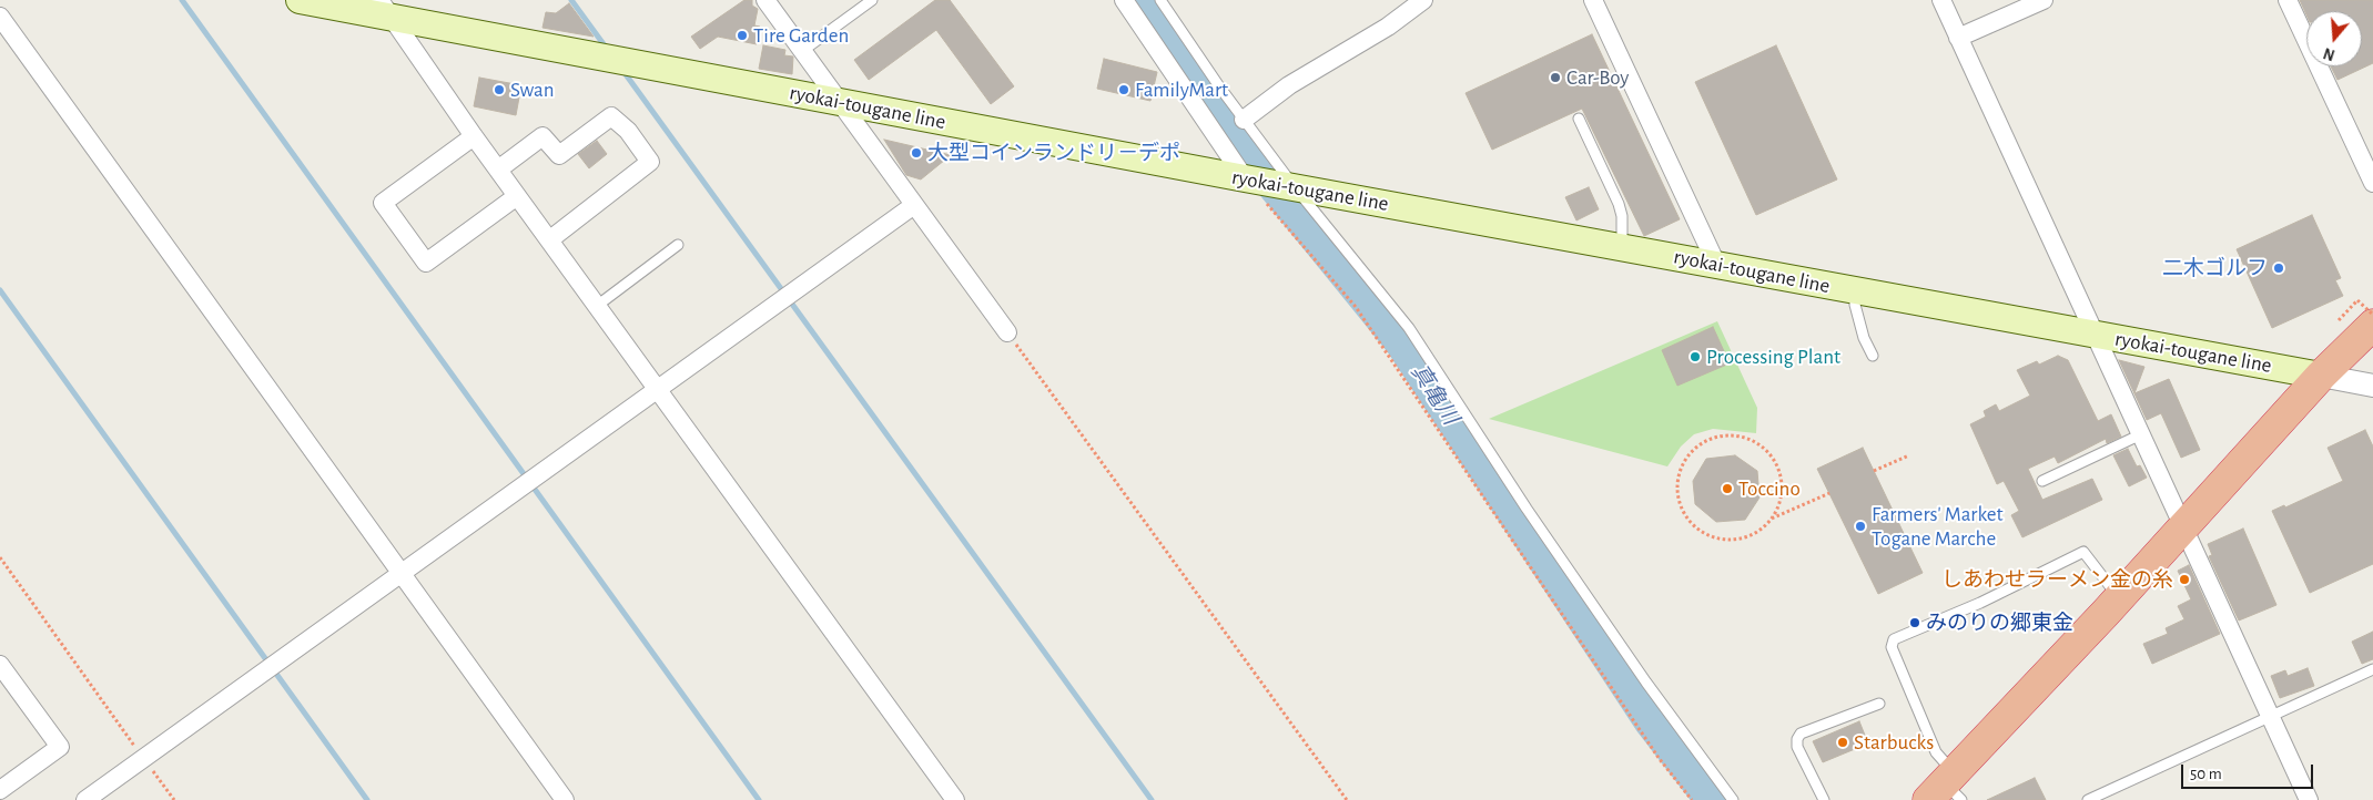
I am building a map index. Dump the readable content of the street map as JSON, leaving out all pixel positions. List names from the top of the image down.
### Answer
{
  "streets": {
    "main road": ["ryokai-tougane line"]
  },
  "water": ["真亀川"],
  "places": [
    "Tire Garden",
    "Car-Boy",
    "Swan",
    "FamilyMart",
    "大型コインランドリ－デポ",
    "二木ゴルフ",
    "Processing Plant",
    "Toccino",
    "Farmers' Market Togane Marche",
    "しあわせラーメン金の糸",
    "みのりの郷東金",
    "Starbucks"
  ],
  "scale_bar": "50 m",
  "north": "bottom"
}
